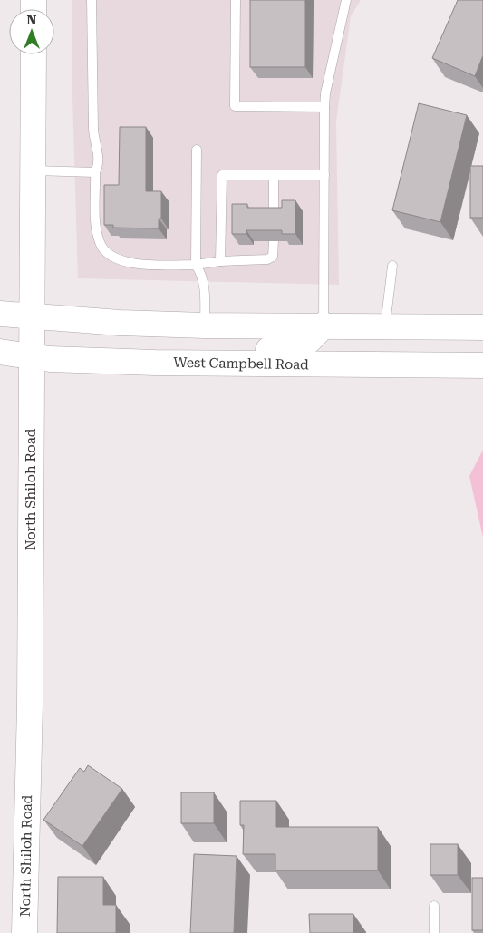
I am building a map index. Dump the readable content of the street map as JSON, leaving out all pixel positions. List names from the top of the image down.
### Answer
{
  "streets": {
    "main road": ["West Campbell Road", "North Shiloh Road"]
  },
  "crossings": [
    ["West Campbell Road", "North Shiloh Road"]
  ],
  "north": "top"
}
